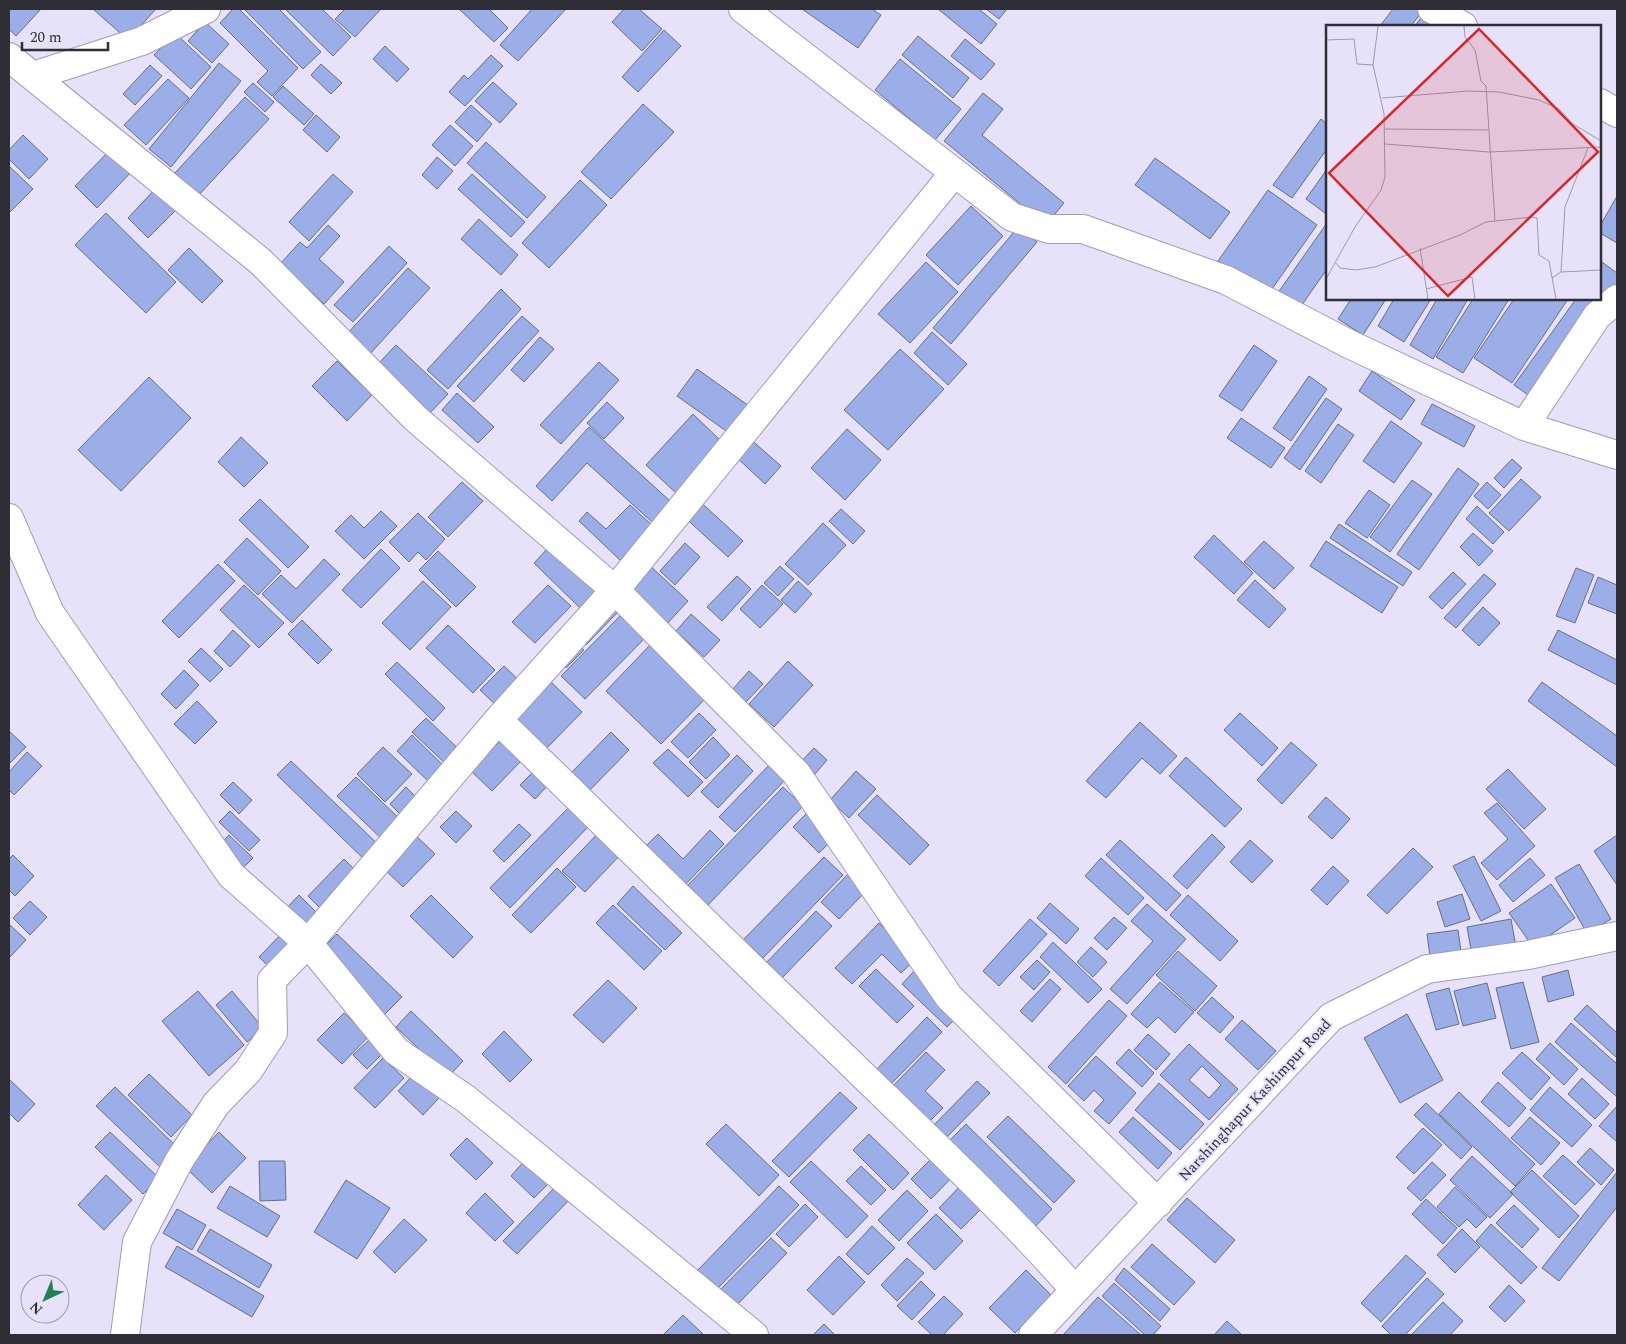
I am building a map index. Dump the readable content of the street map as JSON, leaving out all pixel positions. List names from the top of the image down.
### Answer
{
  "streets": {
    "street": ["Narshinghapur Kashimpur Road"]
  },
  "scale_bar": "20 m",
  "north": "bottom left"
}
